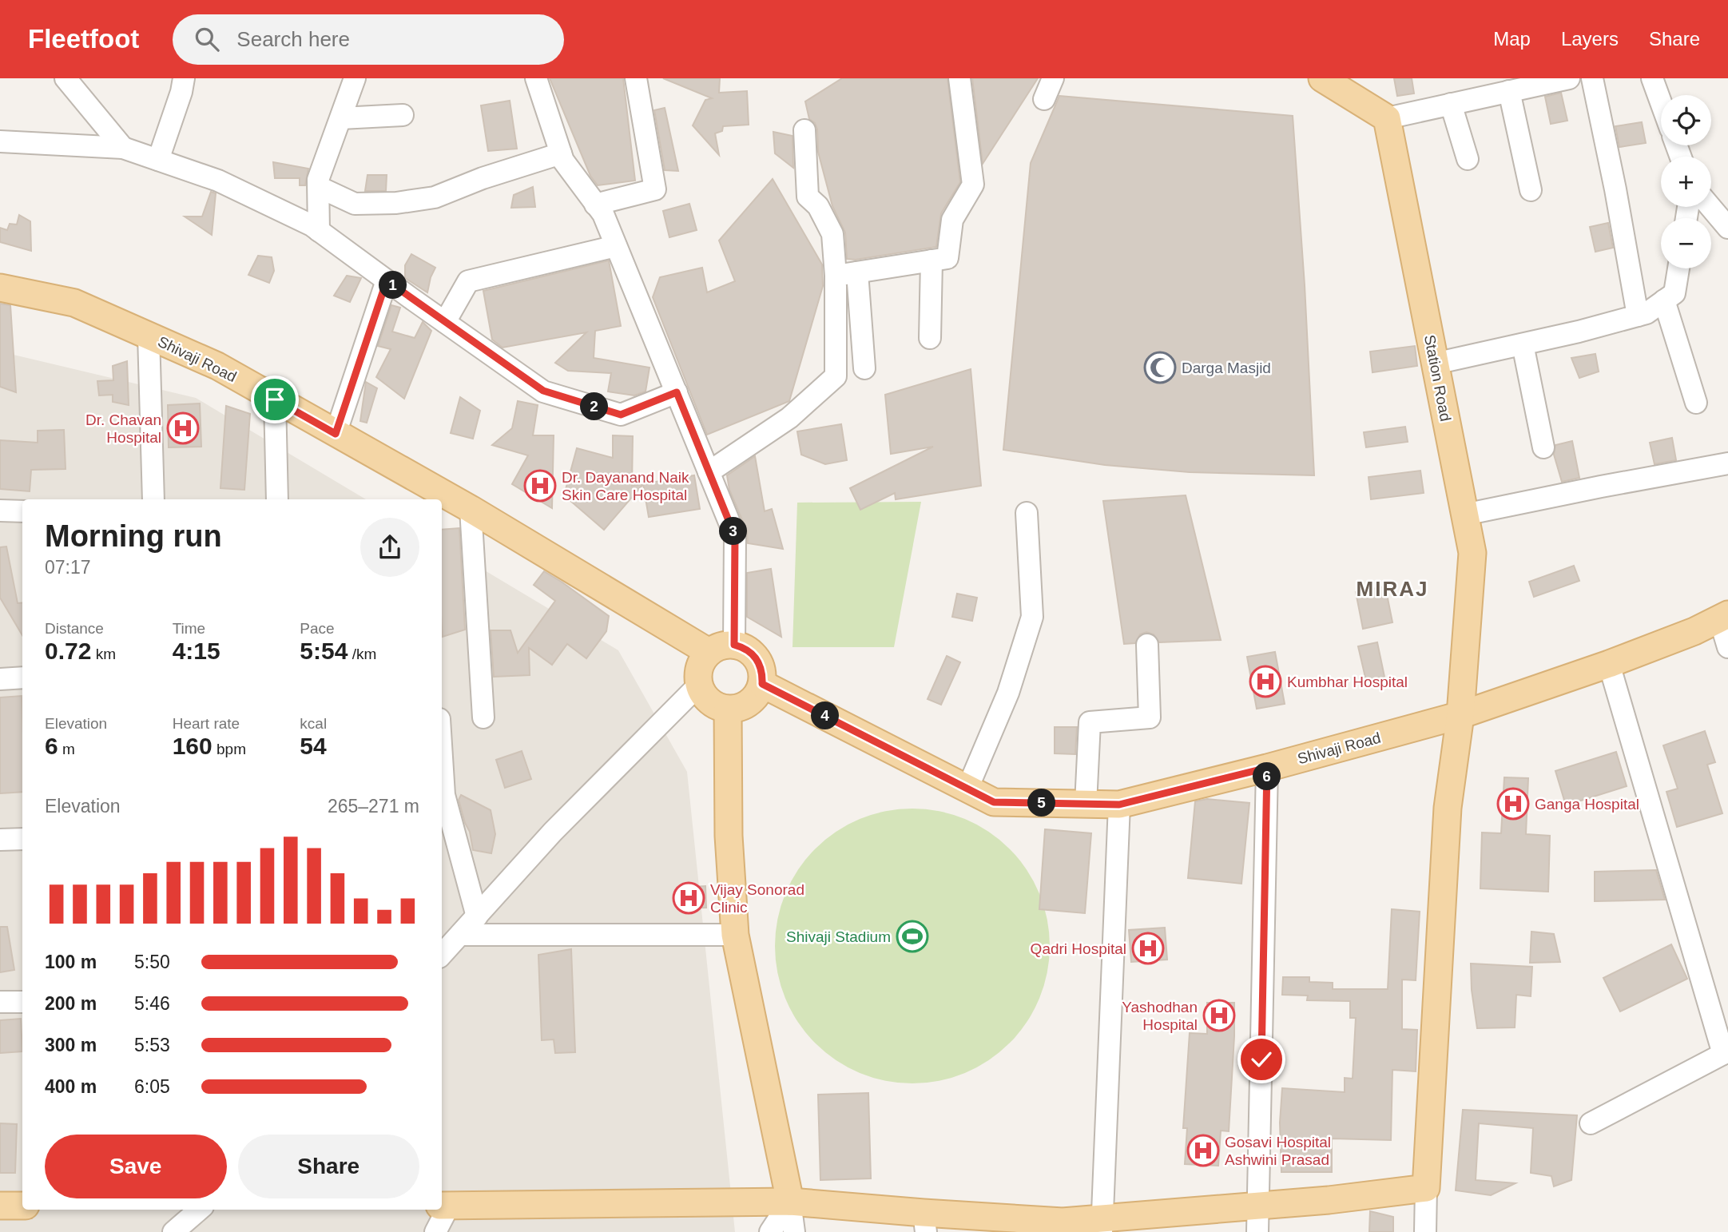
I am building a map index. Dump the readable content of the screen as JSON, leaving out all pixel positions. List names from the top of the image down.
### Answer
{
  "streets": {
    "main road": ["Shivaji Road", "Station Road"]
  },
  "crossings": [
    ["Shivaji Road", "Station Road"]
  ],
  "districts": ["MIRAJ"],
  "places": {
    "mosque": ["Darga Masjid"],
    "hospital": [
      "Dr. Chavan Hospital",
      "Dr. Dayanand Naik Skin Care Hospital",
      "Kumbhar Hospital",
      "Ganga Hospital",
      "Vijay Sonorad Clinic",
      "Qadri Hospital",
      "Yashodhan Hospital",
      "Gosavi Hospital Ashwini Prasad"
    ],
    "sports": ["Shivaji Stadium"]
  },
  "page": {
    "header": "Fleetfoot",
    "search": "Search here",
    "nav": ["Map", "Layers", "Share"],
    "map_buttons": ["+", "−"],
    "pins": [
      "1",
      "2",
      "3",
      "4",
      "6",
      "5"
    ],
    "heading": ["Morning run", "07:17"],
    "stats": [
      ["Distance", "0.72 km"],
      ["Time", "4:15"],
      ["Pace", "5:54 /km"],
      ["Elevation", "6 m"],
      ["Heart rate", "160 bpm"],
      ["kcal", "54"]
    ],
    "chart": ["Elevation", "265–271 m"],
    "list": [
      {
        "name": "100 m",
        "note": "5:50"
      },
      {
        "name": "200 m",
        "note": "5:46"
      },
      {
        "name": "300 m",
        "note": "5:53"
      },
      {
        "name": "400 m",
        "note": "6:05"
      }
    ],
    "buttons": ["Save", "Share"]
  }
}
